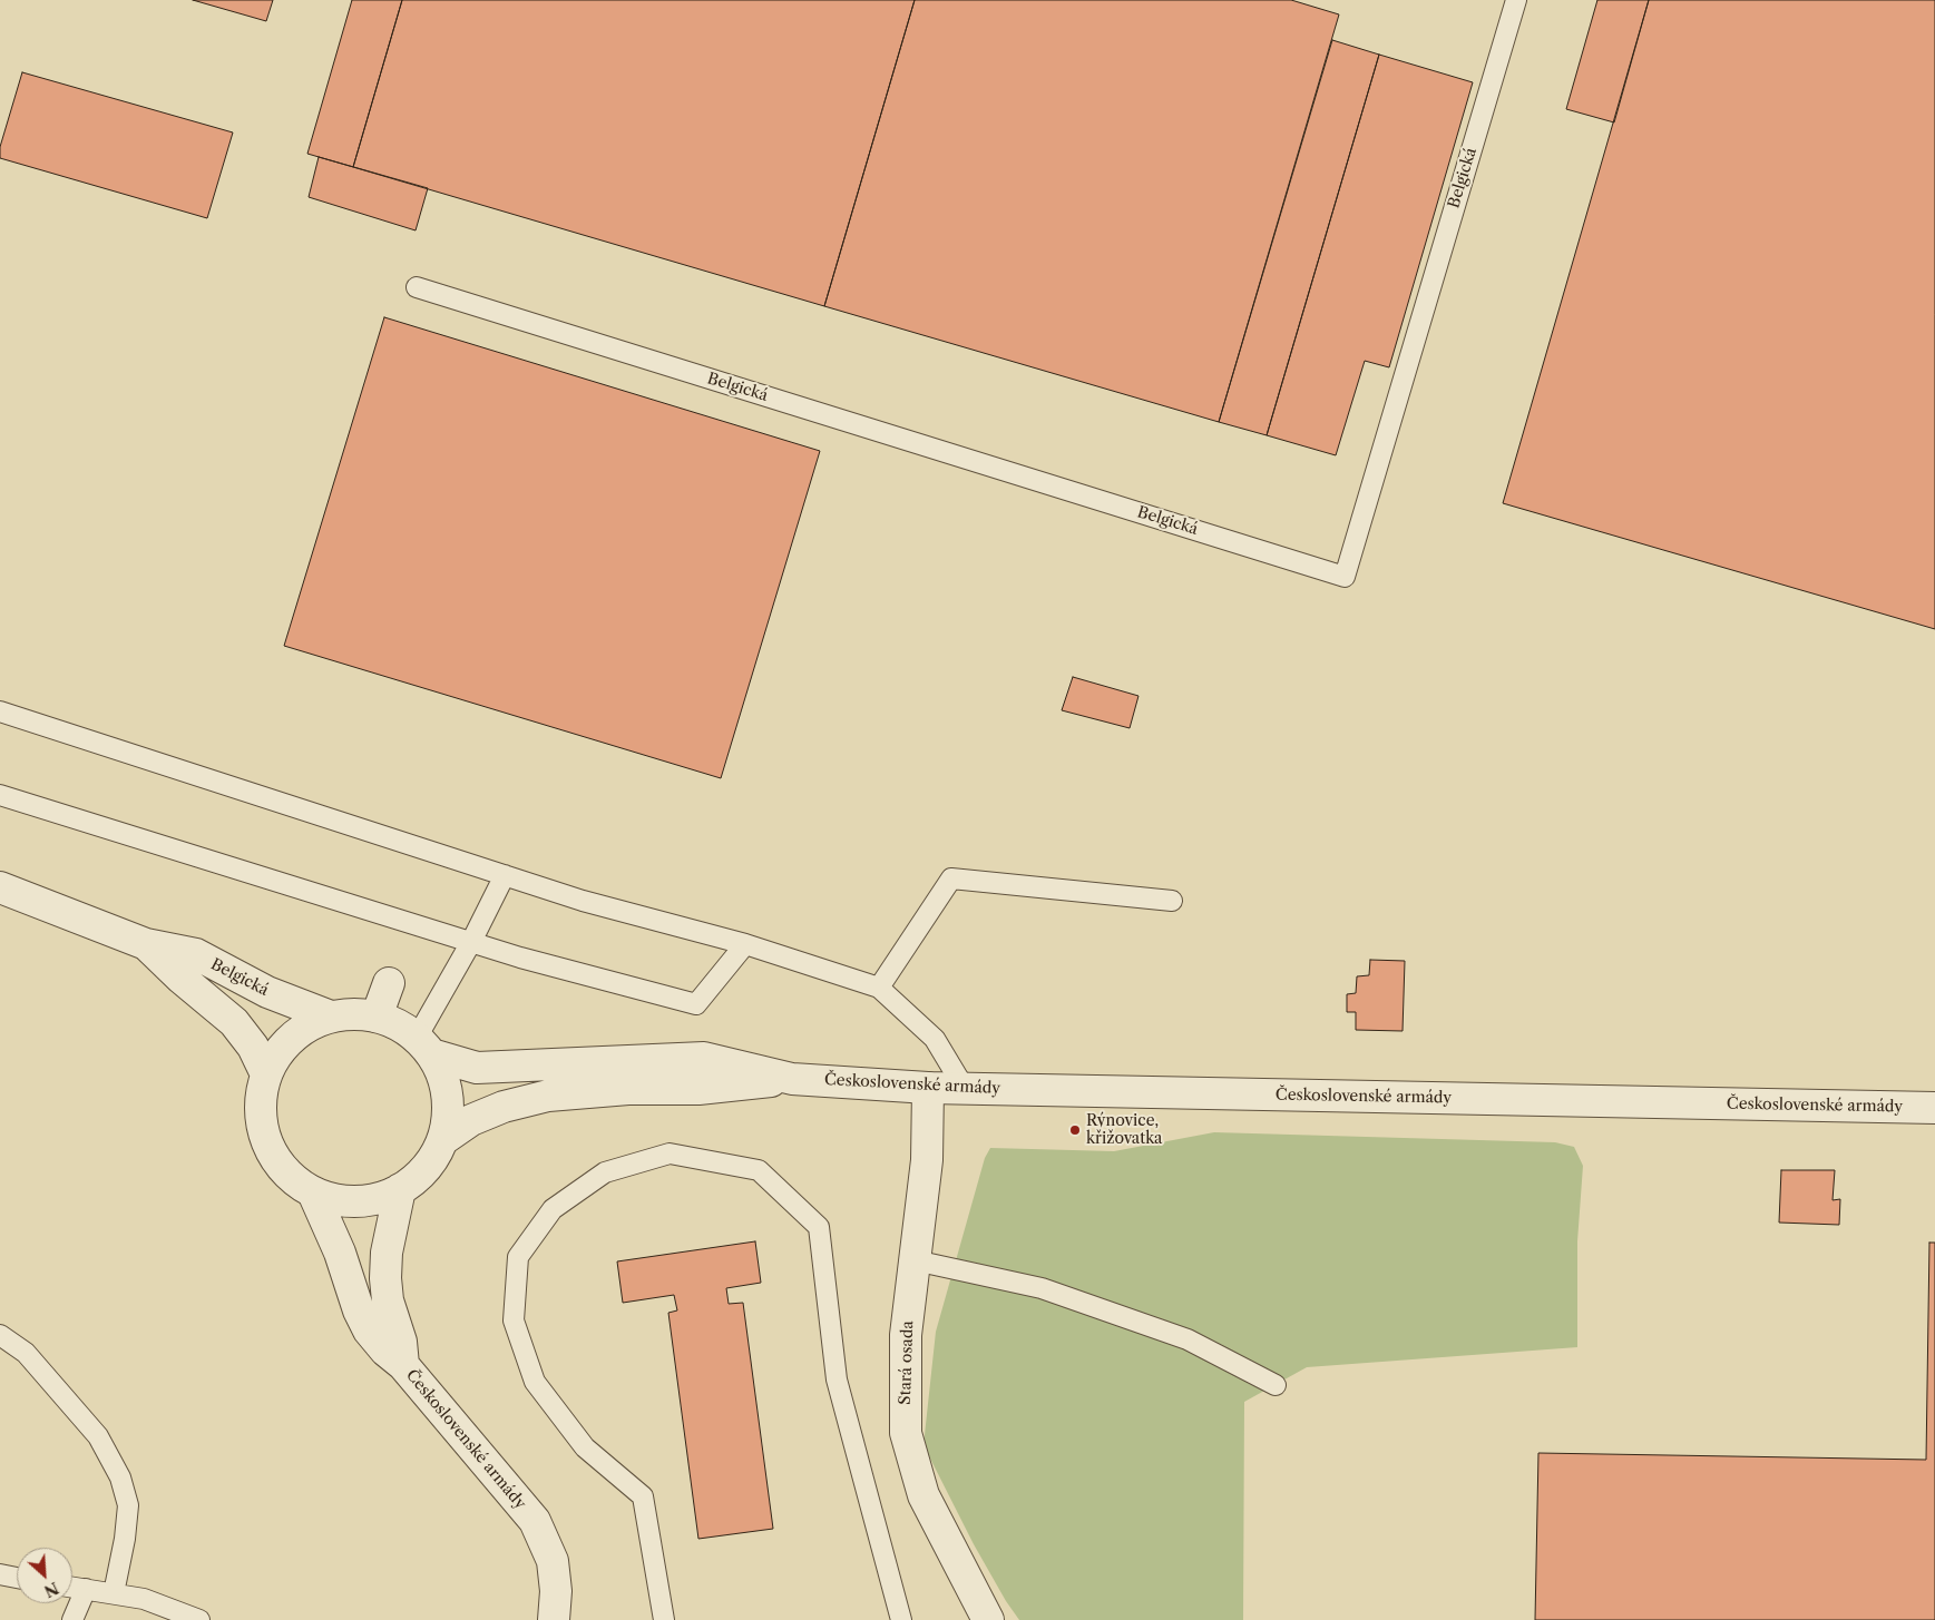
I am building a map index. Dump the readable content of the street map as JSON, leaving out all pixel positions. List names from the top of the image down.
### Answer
{
  "streets": {
    "street": ["Belgická", "Československé armády", "Stará osada"]
  },
  "crossings": [
    ["Belgická", "Československé armády"],
    ["Československé armády", "Stará osada"]
  ],
  "places": ["Rýnovice, křižovatka"],
  "north": "bottom right"
}
